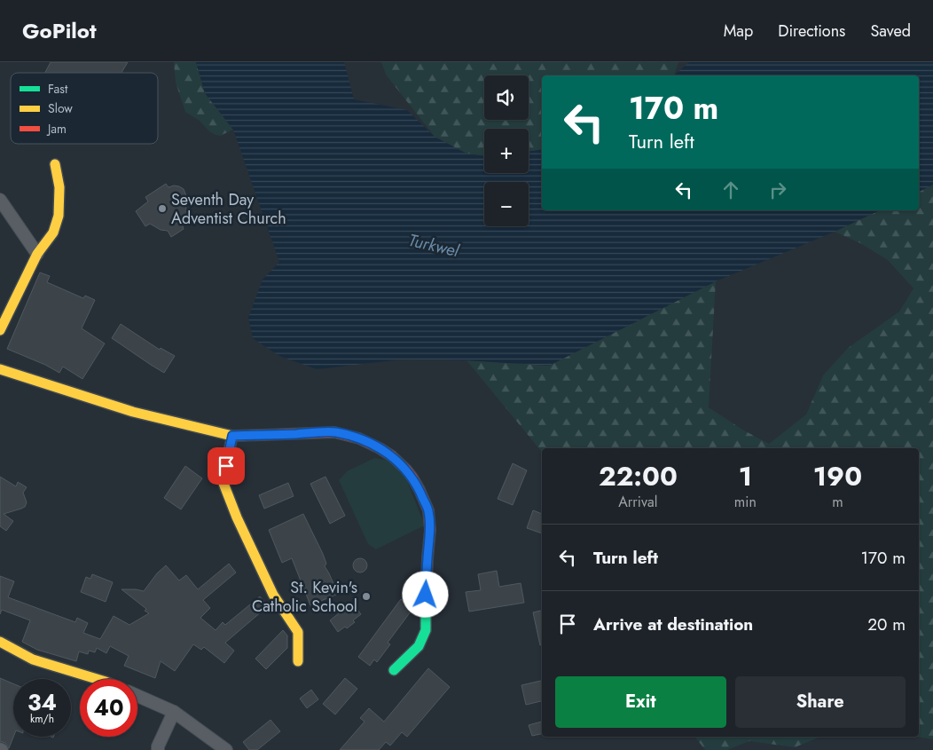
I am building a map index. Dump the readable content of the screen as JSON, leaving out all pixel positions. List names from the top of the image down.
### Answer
{
  "water": ["Turkwel"],
  "places": ["Seventh Day Adventist Church", "St. Kevin's Catholic School"],
  "legend": ["Fast", "Slow", "Jam"],
  "page": {
    "header": "GoPilot",
    "nav": ["Map", "Directions", "Saved"],
    "map_buttons": ["+", "−"],
    "turn": ["170 m", "Turn left"],
    "eta": [
      "22:00",
      "Arrival",
      "1",
      "min",
      "190",
      "m"
    ],
    "list": [
      {
        "name": "Turn left",
        "value": "170 m"
      },
      {
        "name": "Arrive at destination",
        "value": "20 m"
      }
    ],
    "buttons": ["Exit", "Share"],
    "speed": "34 km/h",
    "limit": "40"
  }
}
